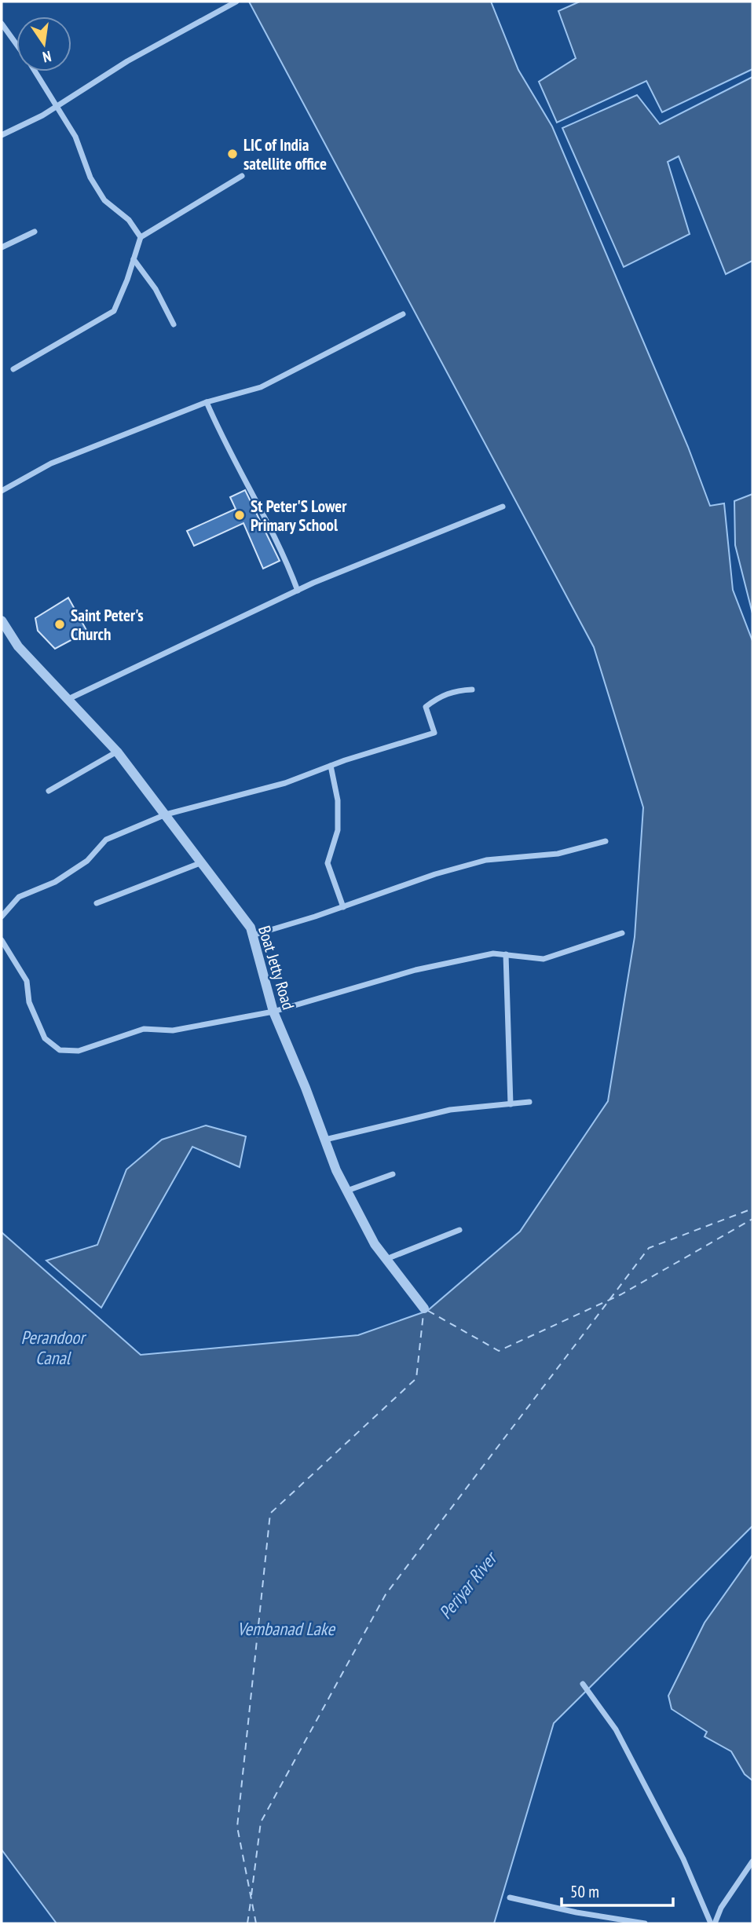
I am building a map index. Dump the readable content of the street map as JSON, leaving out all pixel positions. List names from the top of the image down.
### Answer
{
  "streets": {
    "street": ["Boat Jetty Road"]
  },
  "water": ["Perandoor Canal", "Periyar River", "Vembanad Lake"],
  "places": ["LIC of India satellite office", "St Peter'S Lower Primary School", "Saint Peter's Church"],
  "scale_bar": "50 m",
  "north": "bottom"
}
